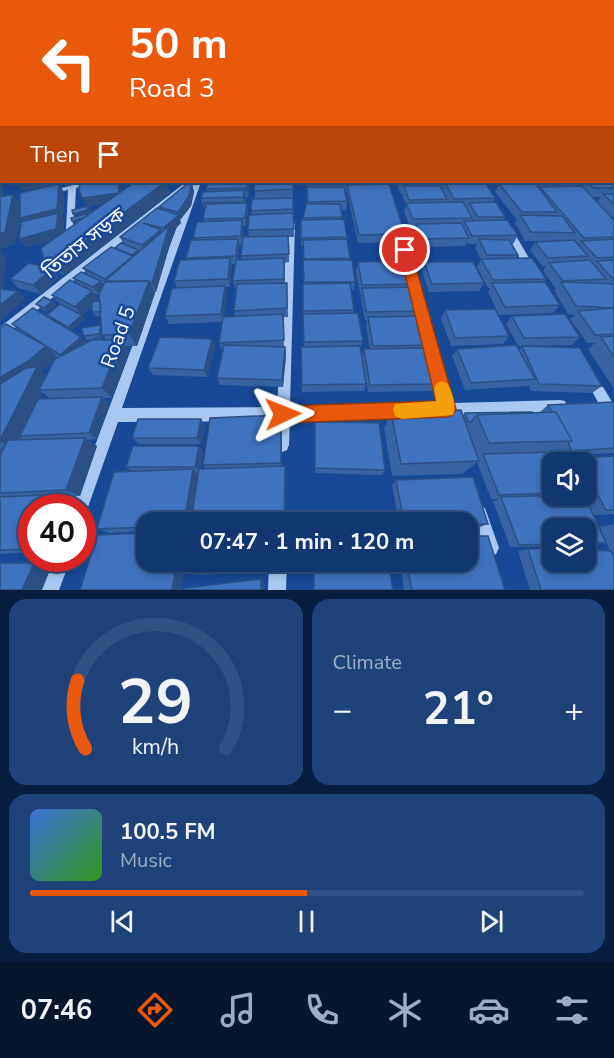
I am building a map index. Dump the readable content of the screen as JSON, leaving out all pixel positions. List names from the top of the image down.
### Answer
{
  "streets": {
    "street": ["তিতাস সড়ক", "Road 5"]
  },
  "page": {
    "turn": ["50 m", "Road 3"],
    "then": "Then",
    "limit": "40",
    "trip": "07:47 · 1 min · 120 m",
    "tile": "Climate",
    "heat": ["−", "21°", "+"],
    "song": ["100.5 FM", "Music"],
    "tabs": "07:46",
    "gauge": ["29", "km/h"]
  }
}
